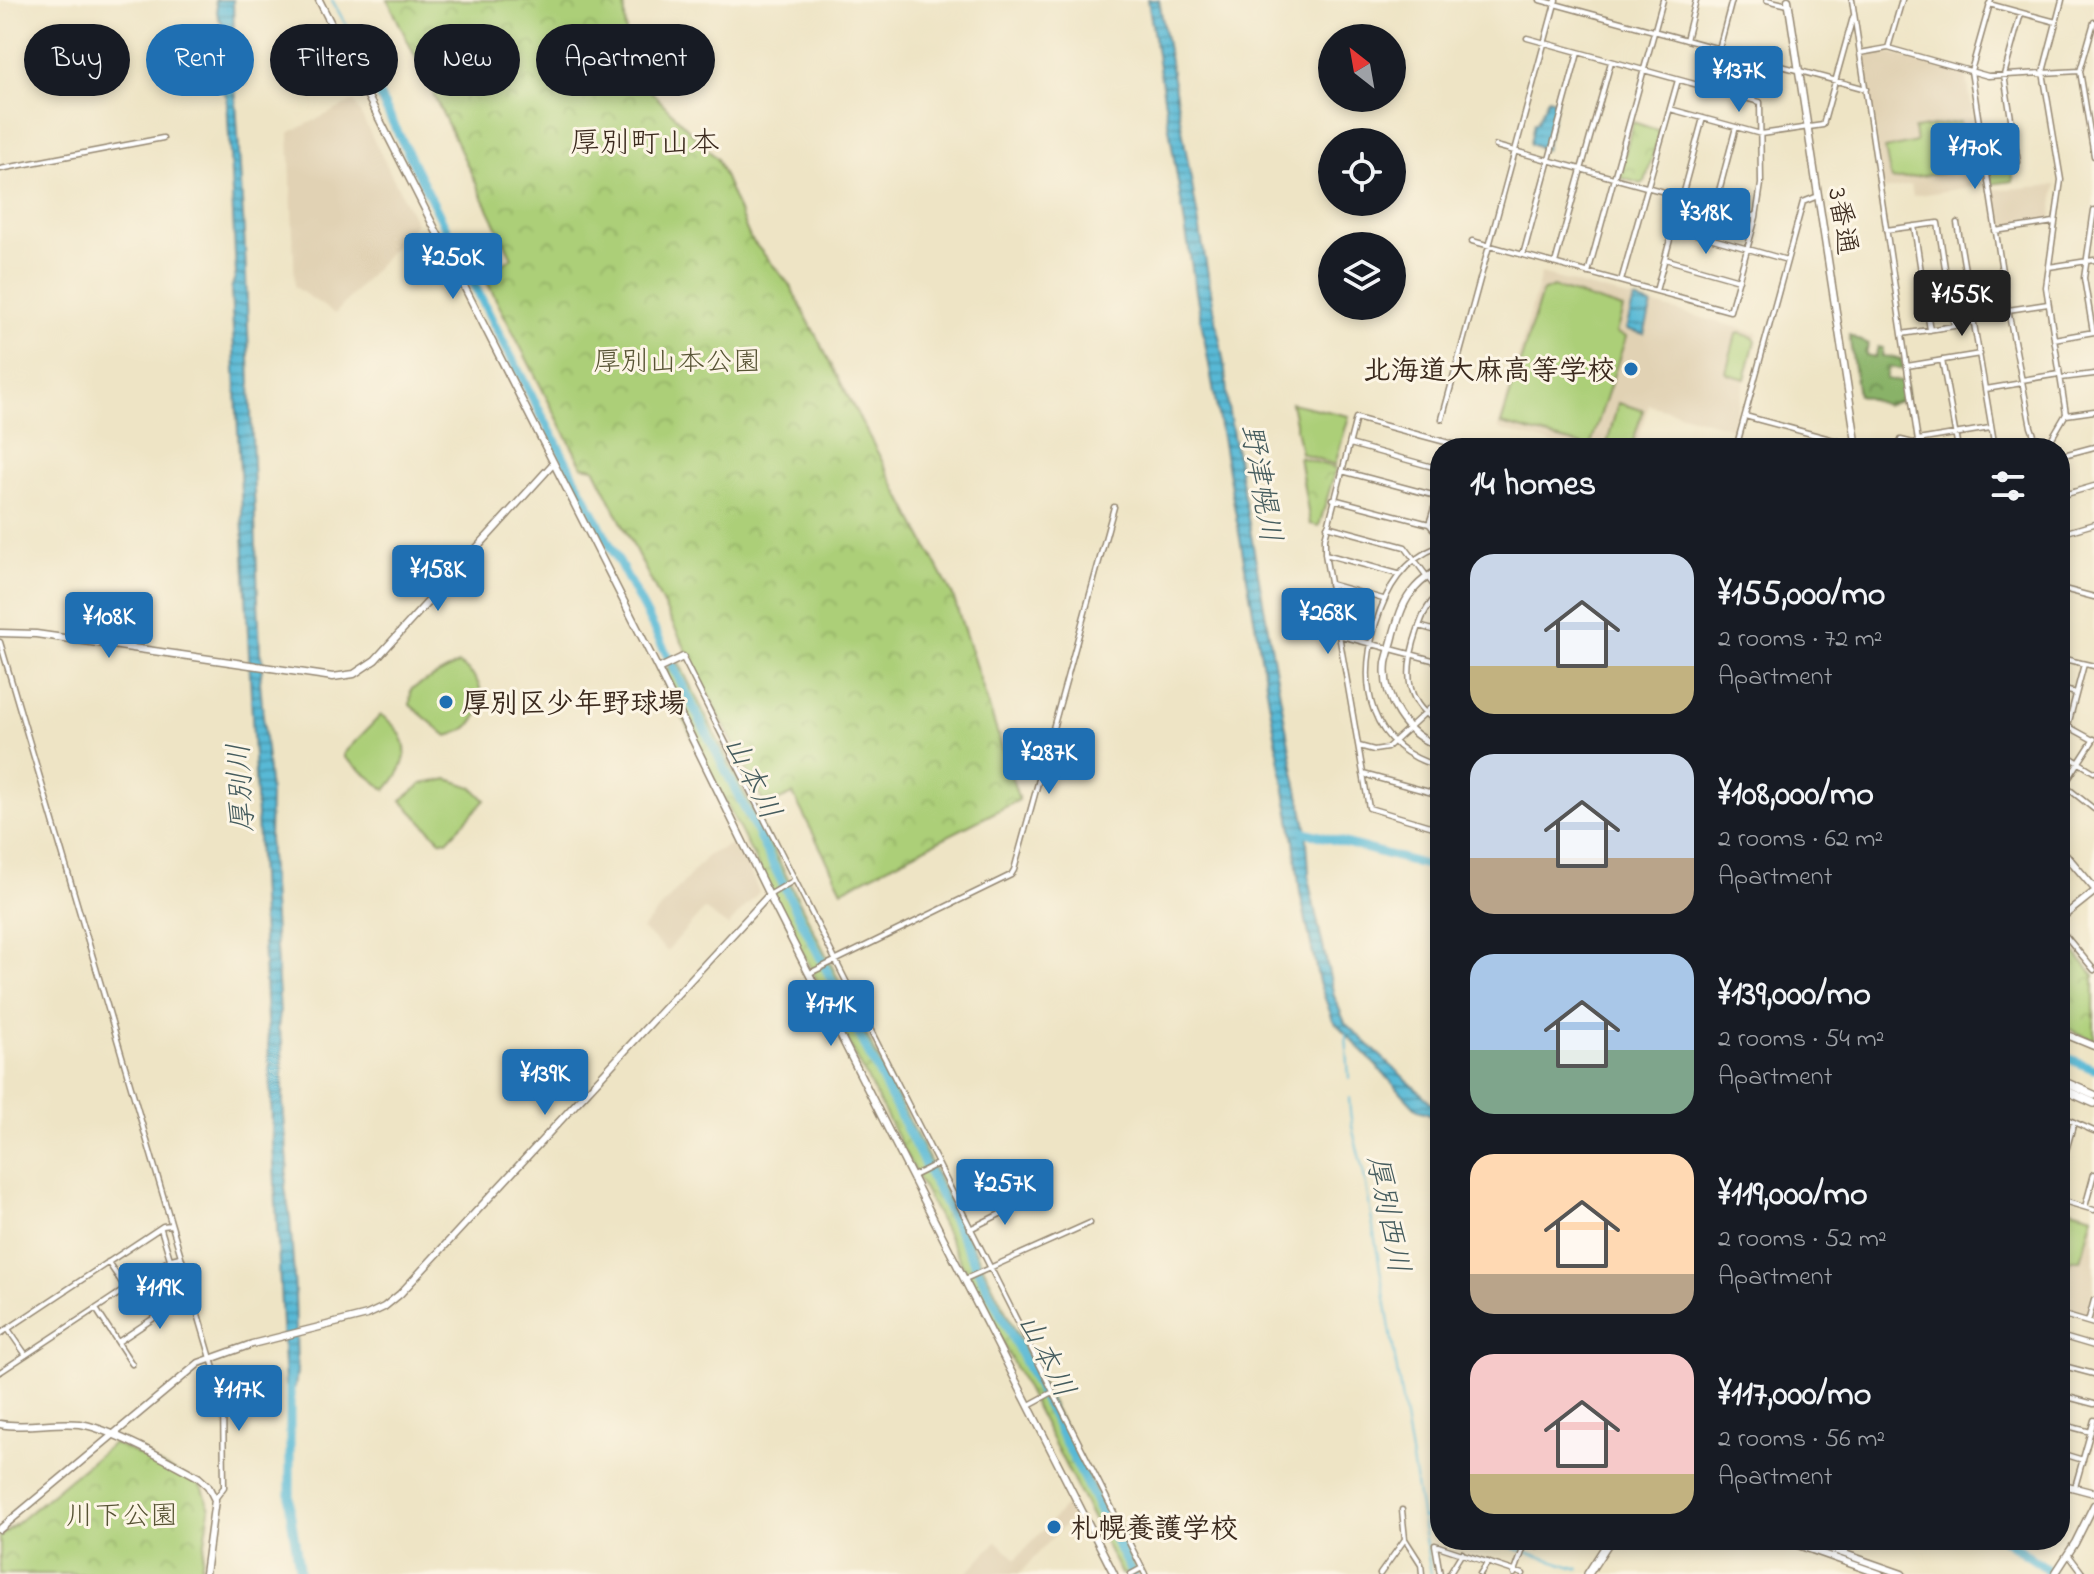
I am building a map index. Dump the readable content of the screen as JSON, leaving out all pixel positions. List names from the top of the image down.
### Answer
{
  "streets": {
    "street": ["3番通"]
  },
  "districts": ["厚別町山本"],
  "water": [
    "野津幌川",
    "山本川",
    "厚別川",
    "厚別西川"
  ],
  "parks": ["厚別山本公園", "川下公園"],
  "places": ["北海道大麻高等学校", "厚別区少年野球場", "札幌養護学校"],
  "north": "top left",
  "page": {
    "chip": [
      "Buy",
      "Rent",
      "Filters",
      "New",
      "Apartment"
    ],
    "price": [
      "¥137K",
      "¥170K",
      "¥318K",
      "¥250K",
      "¥155K",
      "¥158K",
      "¥268K",
      "¥108K",
      "¥287K",
      "¥171K",
      "¥139K",
      "¥257K",
      "¥119K",
      "¥117K"
    ],
    "heading": "14 homes",
    "list": [
      {
        "name": "¥155,000/mo",
        "note": "2 rooms · 72 m² · Apartment"
      },
      {
        "name": "¥108,000/mo",
        "note": "2 rooms · 62 m² · Apartment"
      },
      {
        "name": "¥139,000/mo",
        "note": "2 rooms · 54 m² · Apartment"
      },
      {
        "name": "¥119,000/mo",
        "note": "2 rooms · 52 m² · Apartment"
      },
      {
        "name": "¥117,000/mo",
        "note": "2 rooms · 56 m² · Apartment"
      }
    ]
  }
}
